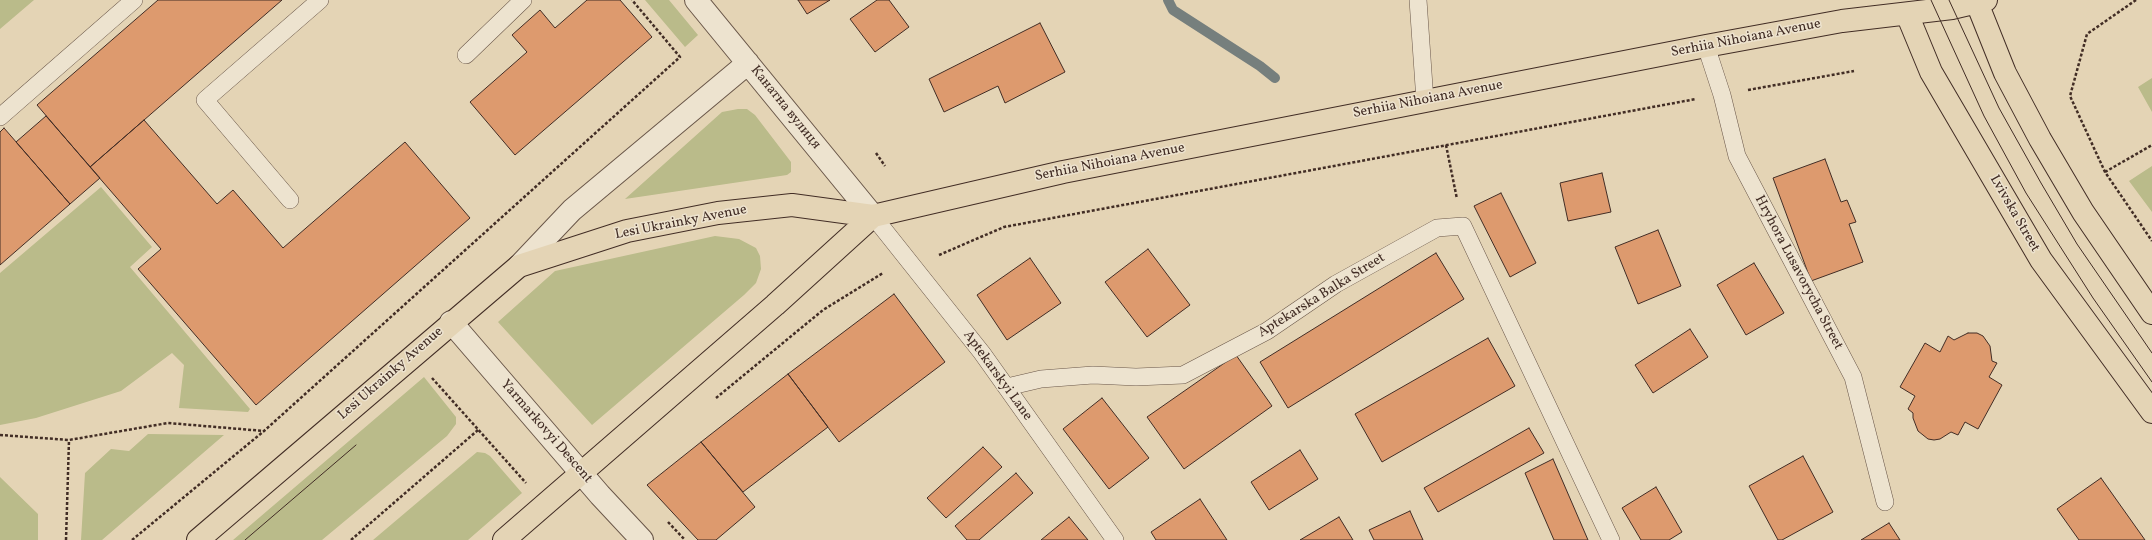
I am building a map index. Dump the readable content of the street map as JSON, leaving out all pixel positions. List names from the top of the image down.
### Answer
{
  "streets": {
    "main road": ["Serhiia Nihoiana Avenue", "Lvivska Street", "Lesi Ukrainky Avenue"],
    "street": ["Канатна вулиця", "Yarmarkovyi Descent"],
    "lane": ["Hryhora Lusavorycha Street", "Aptekarska Balka Street", "Aptekarskyi Lane"]
  },
  "crossings": [
    ["Serhiia Nihoiana Avenue", "Канатна вулиця"],
    ["Serhiia Nihoiana Avenue", "Lvivska Street"],
    ["Serhiia Nihoiana Avenue", "Lesi Ukrainky Avenue"],
    ["Serhiia Nihoiana Avenue", "Hryhora Lusavorycha Street"],
    ["Serhiia Nihoiana Avenue", "Aptekarskyi Lane"],
    ["Канатна вулиця", "Lesi Ukrainky Avenue"],
    ["Канатна вулиця", "Aptekarskyi Lane"],
    ["Lesi Ukrainky Avenue", "Aptekarskyi Lane"],
    ["Lesi Ukrainky Avenue", "Yarmarkovyi Descent"],
    ["Aptekarska Balka Street", "Aptekarskyi Lane"]
  ]
}
